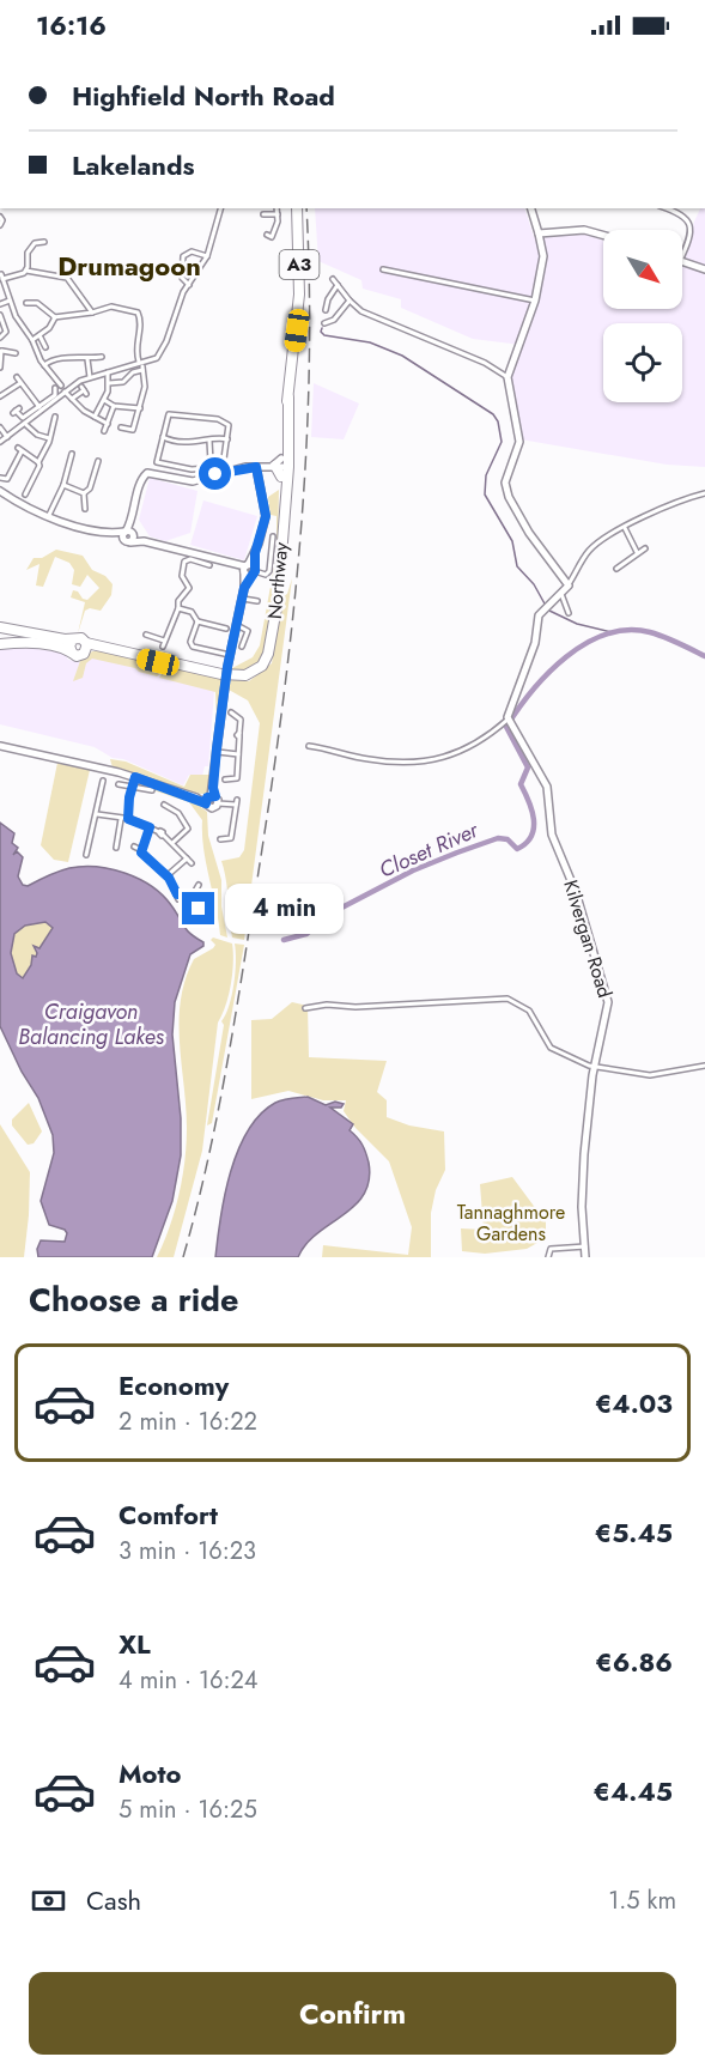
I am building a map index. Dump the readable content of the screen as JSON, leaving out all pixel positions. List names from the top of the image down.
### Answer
{
  "streets": {
    "highway": ["A3", "Northway"],
    "street": ["Kilvergan Road"]
  },
  "crossings": [
    ["A3", "Northway"]
  ],
  "districts": ["Drumagoon"],
  "water": ["Closet River", "Craigavon Balancing Lakes"],
  "parks": ["Tannaghmore Gardens"],
  "north": "bottom right",
  "page": {
    "status": "16:16",
    "banner": ["Highfield North Road", "Lakelands"],
    "bubble": "4 min",
    "heading": "Choose a ride",
    "list": [
      {
        "name": "Economy",
        "note": "2 min · 16:22",
        "value": "€4.03"
      },
      {
        "name": "Comfort",
        "note": "3 min · 16:23",
        "value": "€5.45"
      },
      {
        "name": "XL",
        "note": "4 min · 16:24",
        "value": "€6.86"
      },
      {
        "name": "Moto",
        "note": "5 min · 16:25",
        "value": "€4.45"
      }
    ],
    "pay": ["Cash", "1.5 km"],
    "buttons": "Confirm"
  }
}
